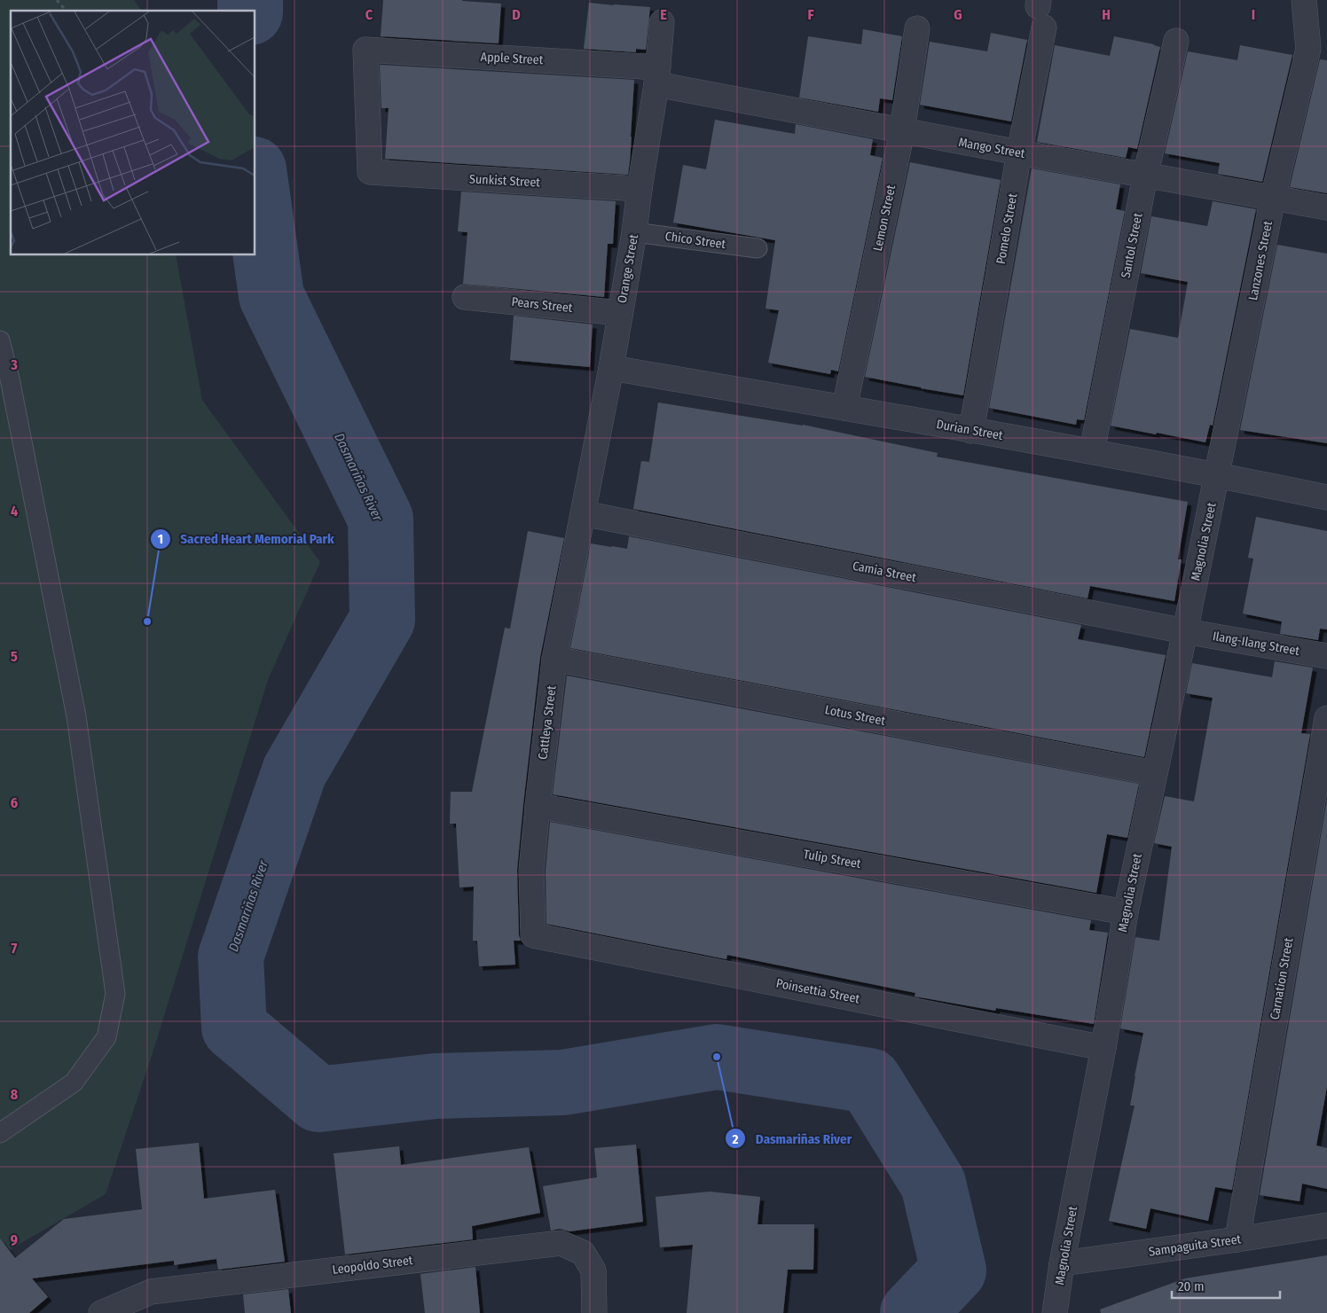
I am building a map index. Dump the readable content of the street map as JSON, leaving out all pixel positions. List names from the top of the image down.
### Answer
{
  "streets": {
    "street": [
      "Apple Street",
      "Mango Street",
      "Sunkist Street",
      "Lemon Street",
      "Pomelo Street",
      "Santol Street",
      "Lanzones Street",
      "Orange Street",
      "Pears Street",
      "Durian Street",
      "Magnolia Street",
      "Camia Street",
      "Ilang-Ilang Street",
      "Lotus Street",
      "Cattleya Street",
      "Tulip Street",
      "Carnation Street",
      "Poinsettia Street",
      "Sampaguita Street",
      "Leopoldo Street"
    ],
    "lane": ["Chico Street"]
  },
  "crossings": [
    ["Apple Street", "Mango Street"],
    ["Apple Street", "Sunkist Street"],
    ["Apple Street", "Orange Street"],
    ["Mango Street", "Lemon Street"],
    ["Mango Street", "Pomelo Street"],
    ["Mango Street", "Santol Street"],
    ["Mango Street", "Lanzones Street"],
    ["Mango Street", "Orange Street"],
    ["Sunkist Street", "Orange Street"],
    ["Lemon Street", "Durian Street"],
    ["Pomelo Street", "Durian Street"],
    ["Chico Street", "Orange Street"],
    ["Santol Street", "Durian Street"],
    ["Lanzones Street", "Durian Street"],
    ["Lanzones Street", "Magnolia Street"],
    ["Orange Street", "Pears Street"],
    ["Orange Street", "Durian Street"],
    ["Orange Street", "Camia Street"],
    ["Orange Street", "Cattleya Street"],
    ["Durian Street", "Magnolia Street"],
    ["Magnolia Street", "Camia Street"],
    ["Magnolia Street", "Ilang-Ilang Street"],
    ["Magnolia Street", "Lotus Street"],
    ["Magnolia Street", "Tulip Street"],
    ["Magnolia Street", "Poinsettia Street"],
    ["Magnolia Street", "Sampaguita Street"],
    ["Camia Street", "Ilang-Ilang Street"],
    ["Camia Street", "Cattleya Street"],
    ["Lotus Street", "Cattleya Street"],
    ["Cattleya Street", "Tulip Street"],
    ["Cattleya Street", "Poinsettia Street"],
    ["Carnation Street", "Sampaguita Street"]
  ],
  "water": ["Dasmariñas River"],
  "places": ["Sacred Heart Memorial Park", "Dasmariñas River"],
  "scale_bar": "20 m",
  "grid": {
    "columns": [
      "C",
      "D",
      "E",
      "F",
      "G",
      "H",
      "I"
    ],
    "rows": [
      "3",
      "4",
      "5",
      "6",
      "7",
      "8",
      "9"
    ]
  }
}
